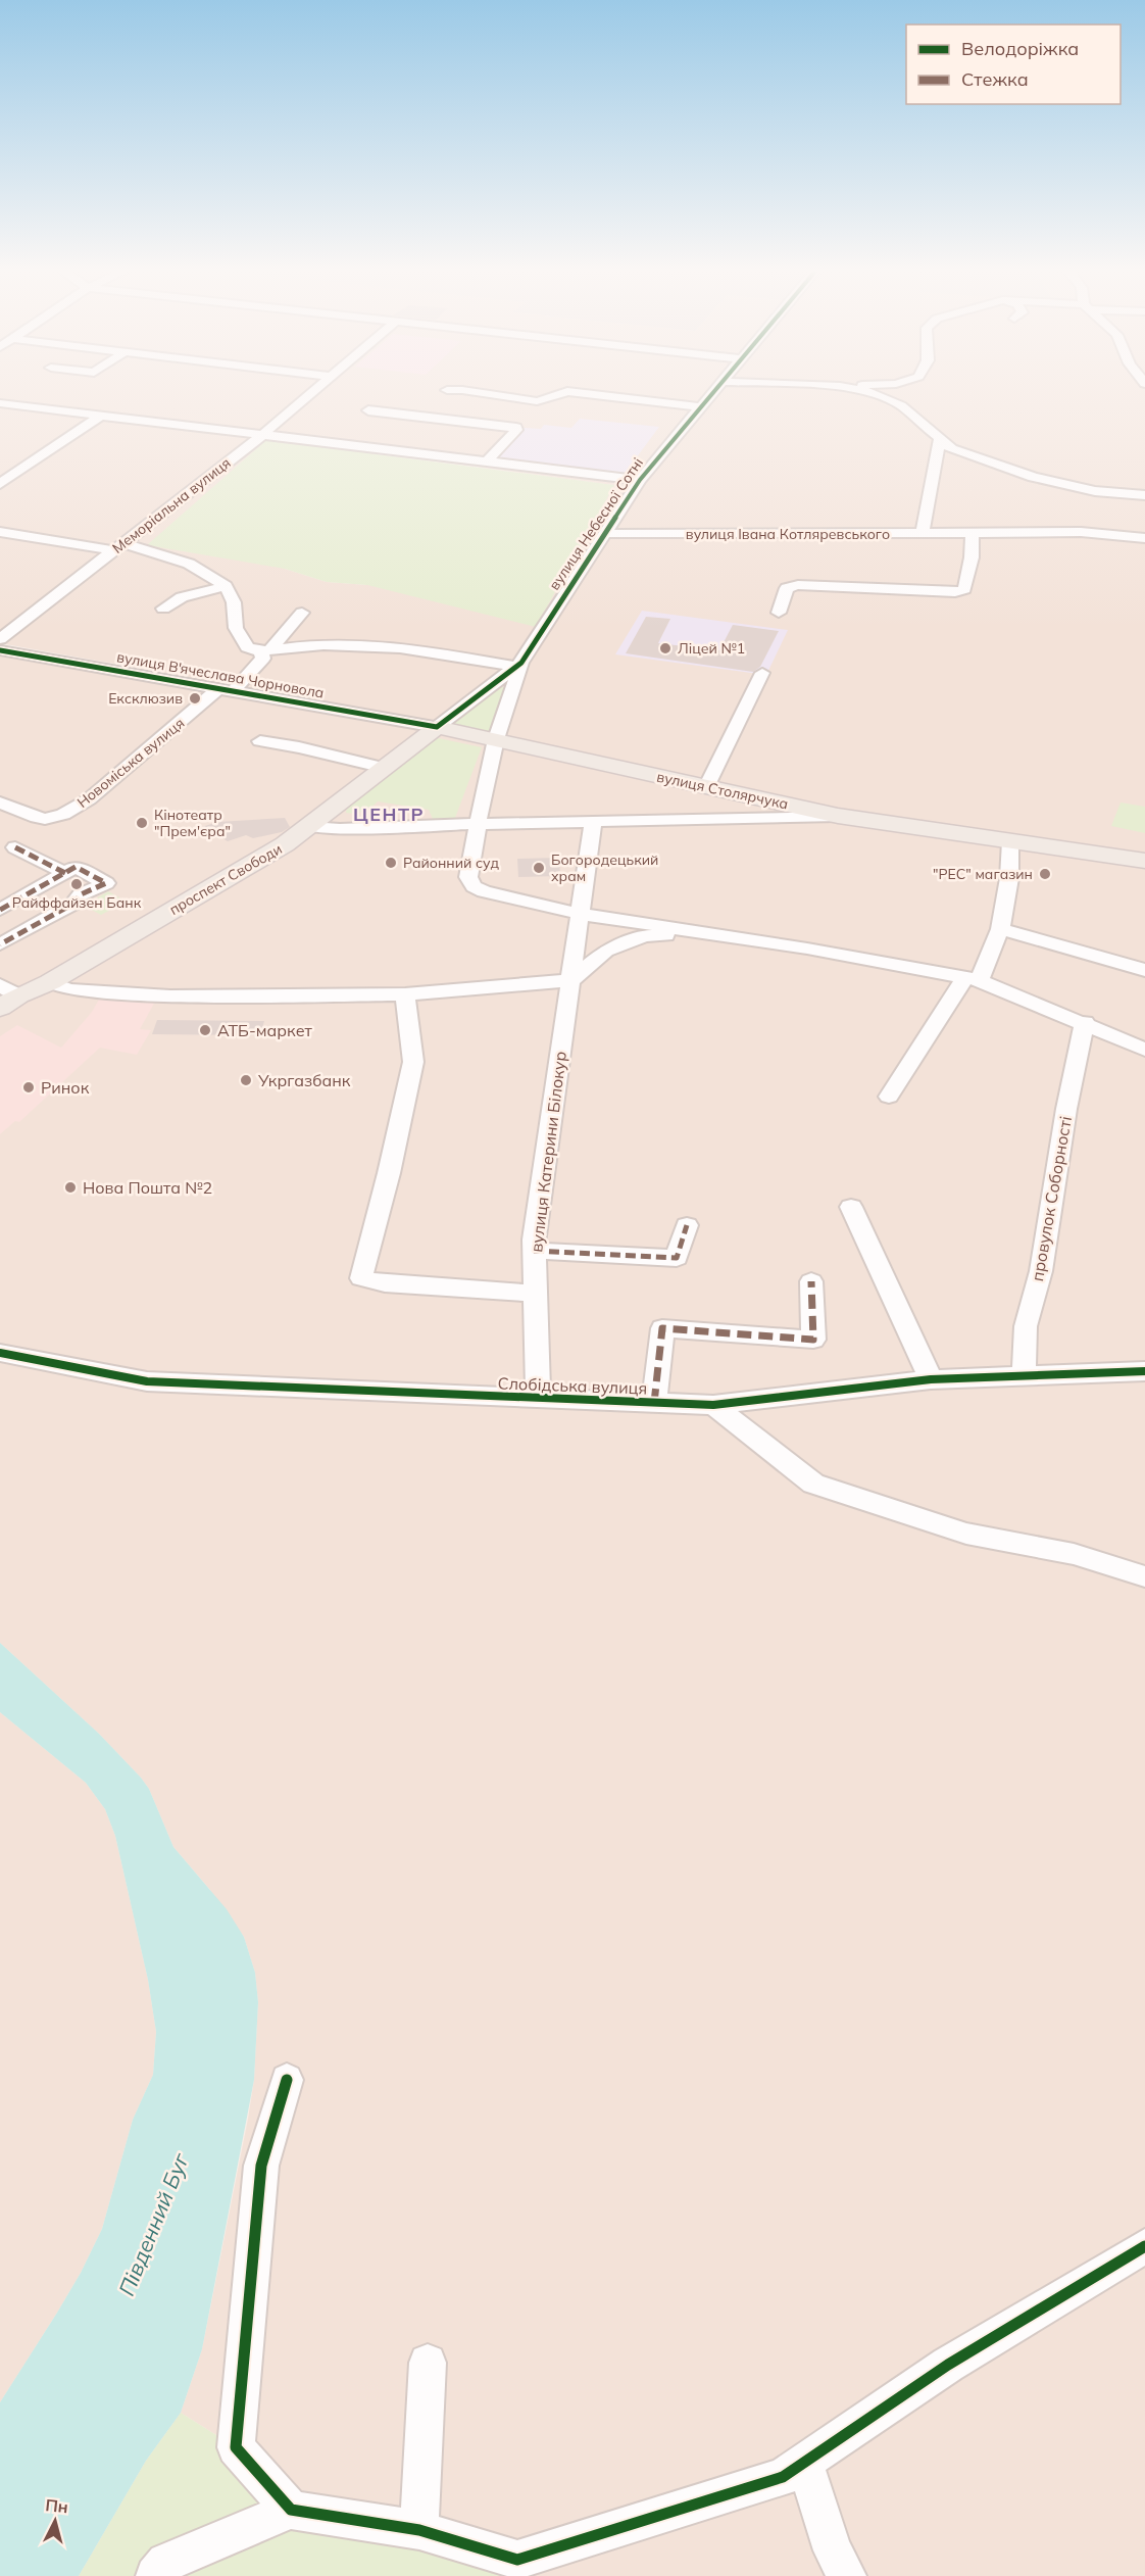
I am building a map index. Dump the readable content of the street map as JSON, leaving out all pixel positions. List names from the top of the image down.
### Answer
{
  "streets": {
    "main road": ["вулиця Столярчука", "проспект Свободи"],
    "street": [
      "Меморіальна вулиця",
      "вулиця Небесної Сотні",
      "вулиця Івана Котляревського",
      "вулиця В'ячеслава Чорновола",
      "Новоміська вулиця",
      "вулиця Катерини Білокур",
      "провулок Соборності",
      "Слобідська вулиця"
    ]
  },
  "crossings": [
    ["вулиця Небесної Сотні", "вулиця Івана Котляревського"],
    ["вулиця Небесної Сотні", "вулиця В'ячеслава Чорновола"],
    ["вулиця Небесної Сотні", "вулиця Столярчука"],
    ["вулиця Небесної Сотні", "проспект Свободи"],
    ["вулиця В'ячеслава Чорновола", "Новоміська вулиця"],
    ["вулиця В'ячеслава Чорновола", "вулиця Столярчука"],
    ["вулиця В'ячеслава Чорновола", "проспект Свободи"],
    ["вулиця Столярчука", "проспект Свободи"],
    ["вулиця Катерини Білокур", "Слобідська вулиця"],
    ["провулок Соборності", "Слобідська вулиця"]
  ],
  "districts": ["ЦЕНТР"],
  "water": ["Південний Буг"],
  "places": [
    "Ліцей №1",
    "Ексклюзив",
    "Кінотеатр \"Прем'єра\"",
    "Районний суд",
    "Богородецький храм",
    "\"РЕС\" магазин",
    "Райффайзен Банк",
    "АТБ-маркет",
    "Укргазбанк",
    "Ринок",
    "Нова Пошта №2"
  ],
  "legend": ["Велодоріжка", "Стежка"],
  "north": "top"
}
